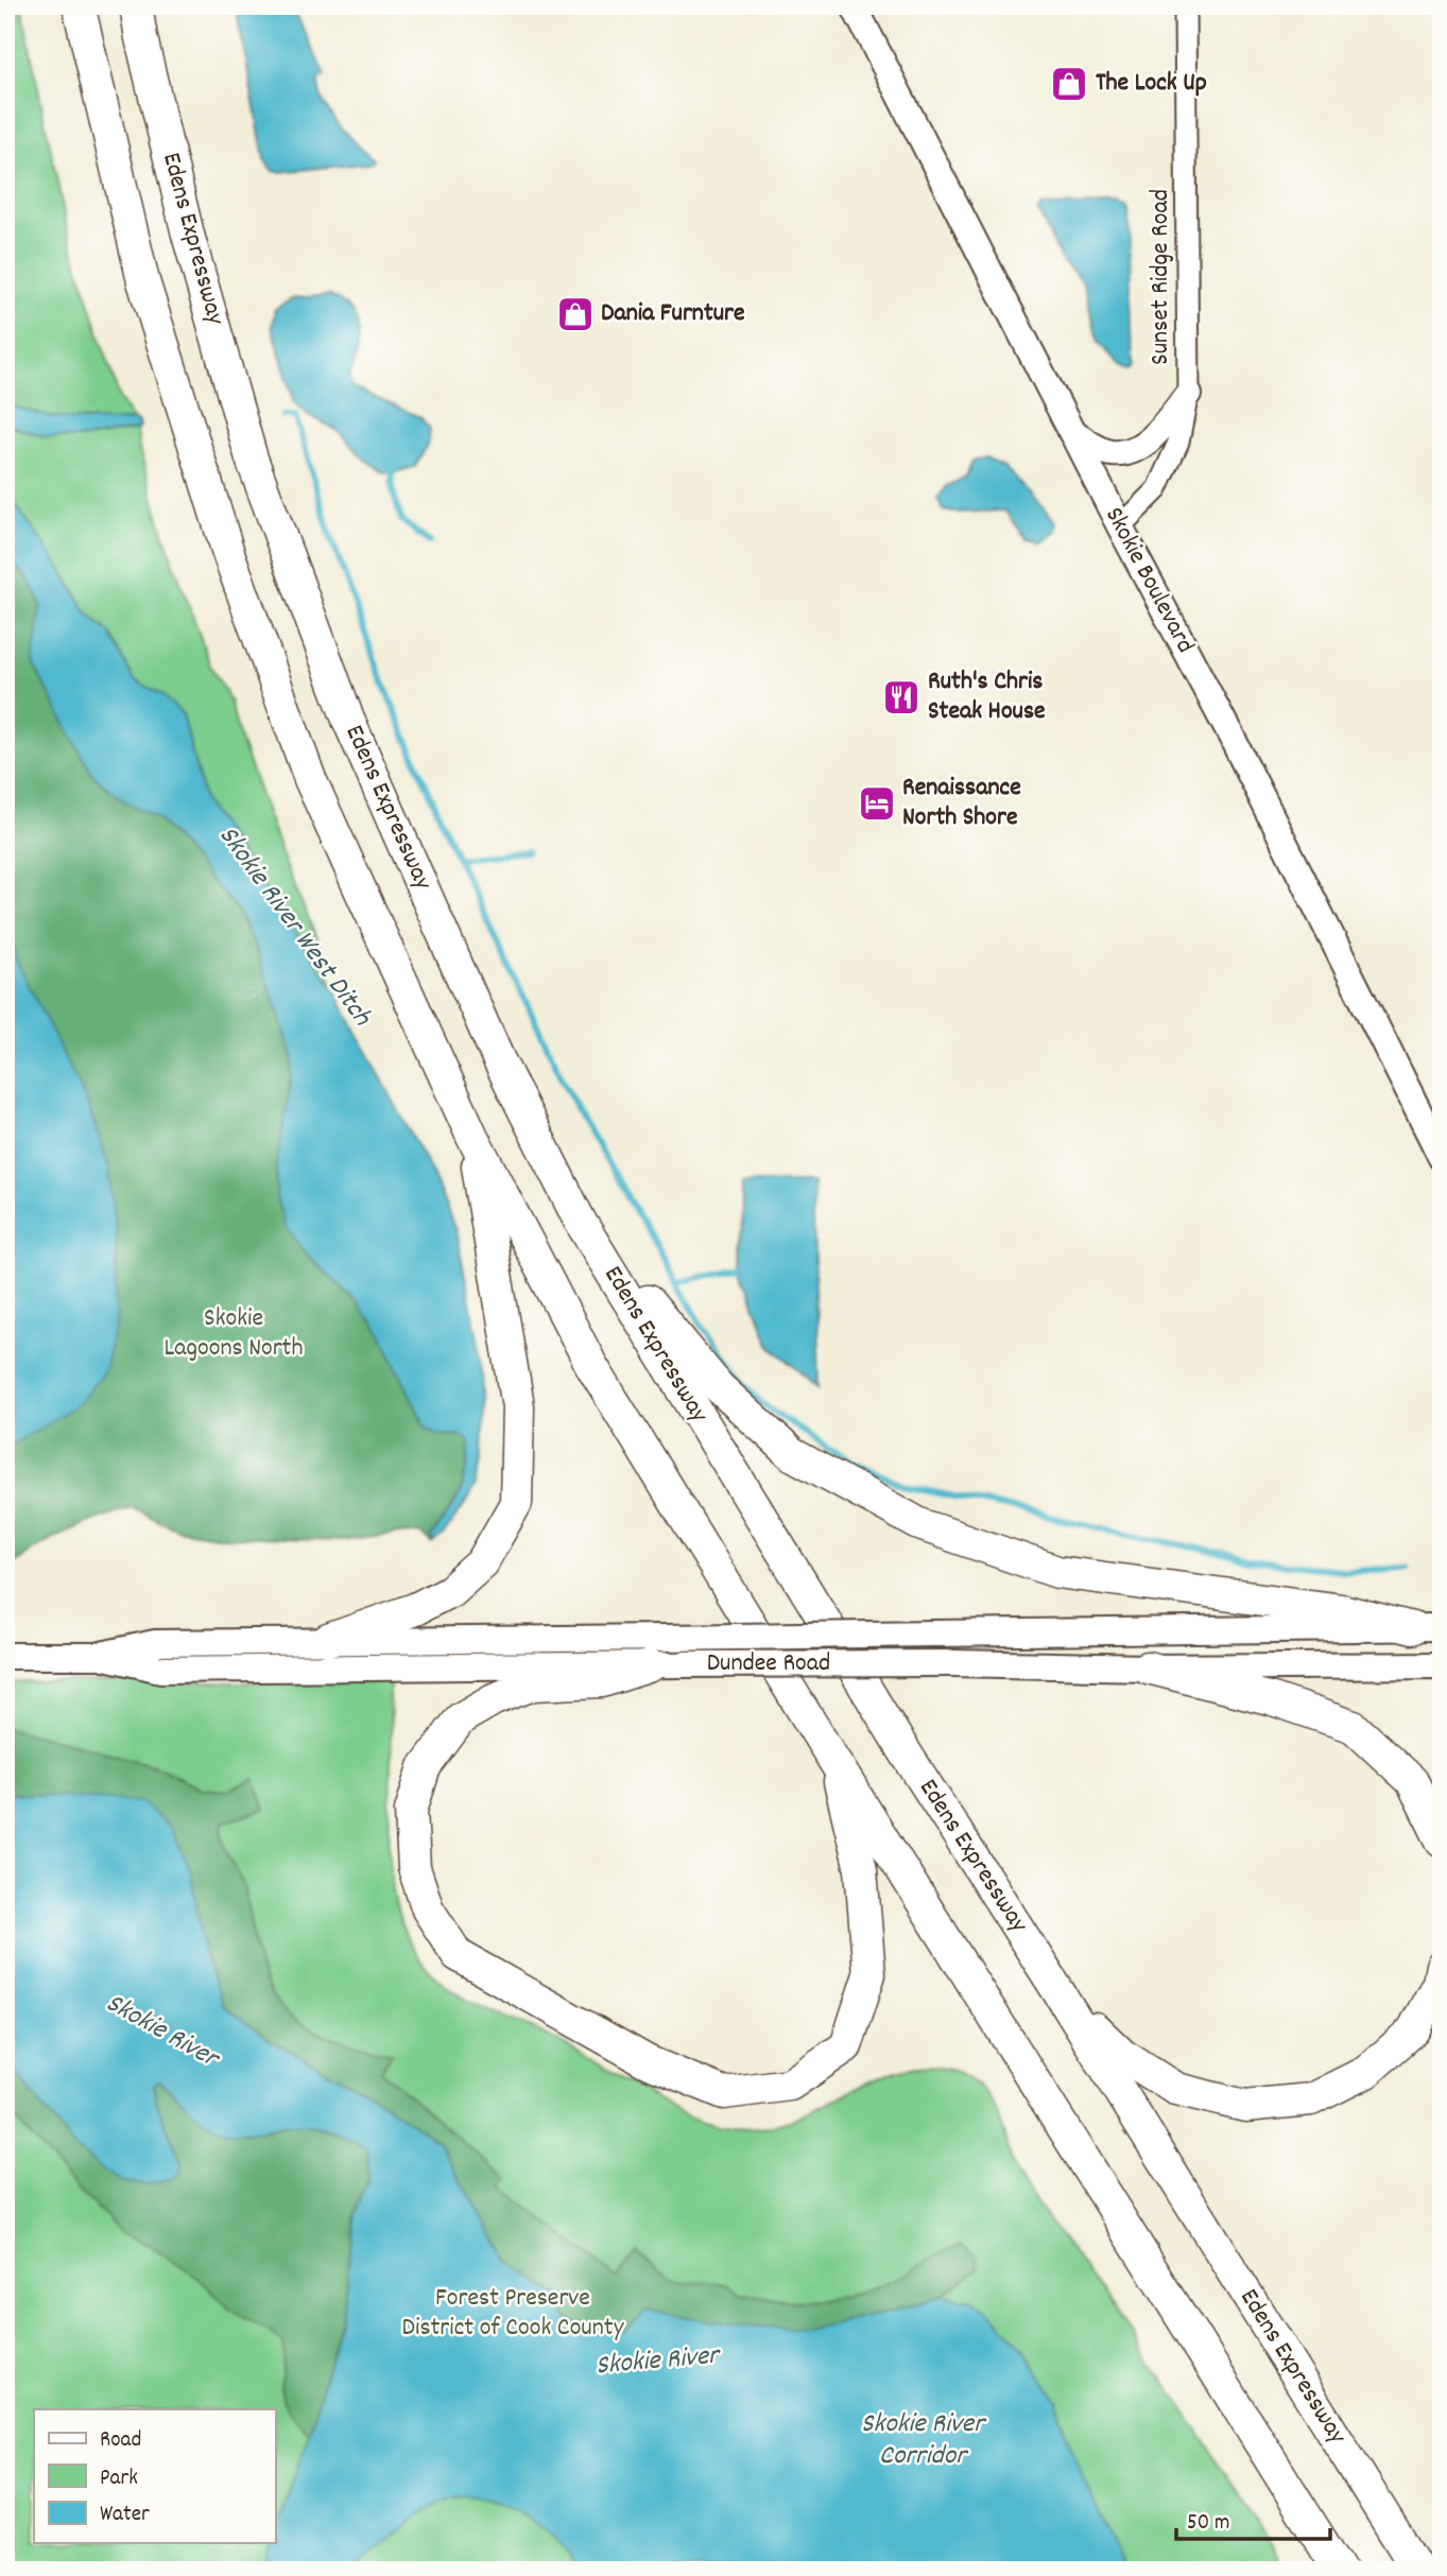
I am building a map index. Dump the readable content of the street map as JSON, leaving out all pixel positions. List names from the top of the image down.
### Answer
{
  "streets": {
    "highway": ["Edens Expressway"],
    "main road": ["Skokie Boulevard", "Dundee Road"],
    "street": ["Sunset Ridge Road"]
  },
  "crossings": [
    ["Sunset Ridge Road", "Skokie Boulevard"]
  ],
  "water": ["Skokie River West Ditch", "Skokie River", "Skokie River Corridor"],
  "parks": ["Skokie Lagoons North", "Forest Preserve District of Cook County"],
  "places": {
    "shop": ["The Lock Up", "Dania Furnture"],
    "restaurant": ["Ruth's Chris Steak House"],
    "hotel": ["Renaissance North Shore"]
  },
  "legend": ["Road", "Park", "Water"],
  "scale_bar": "50 m"
}
